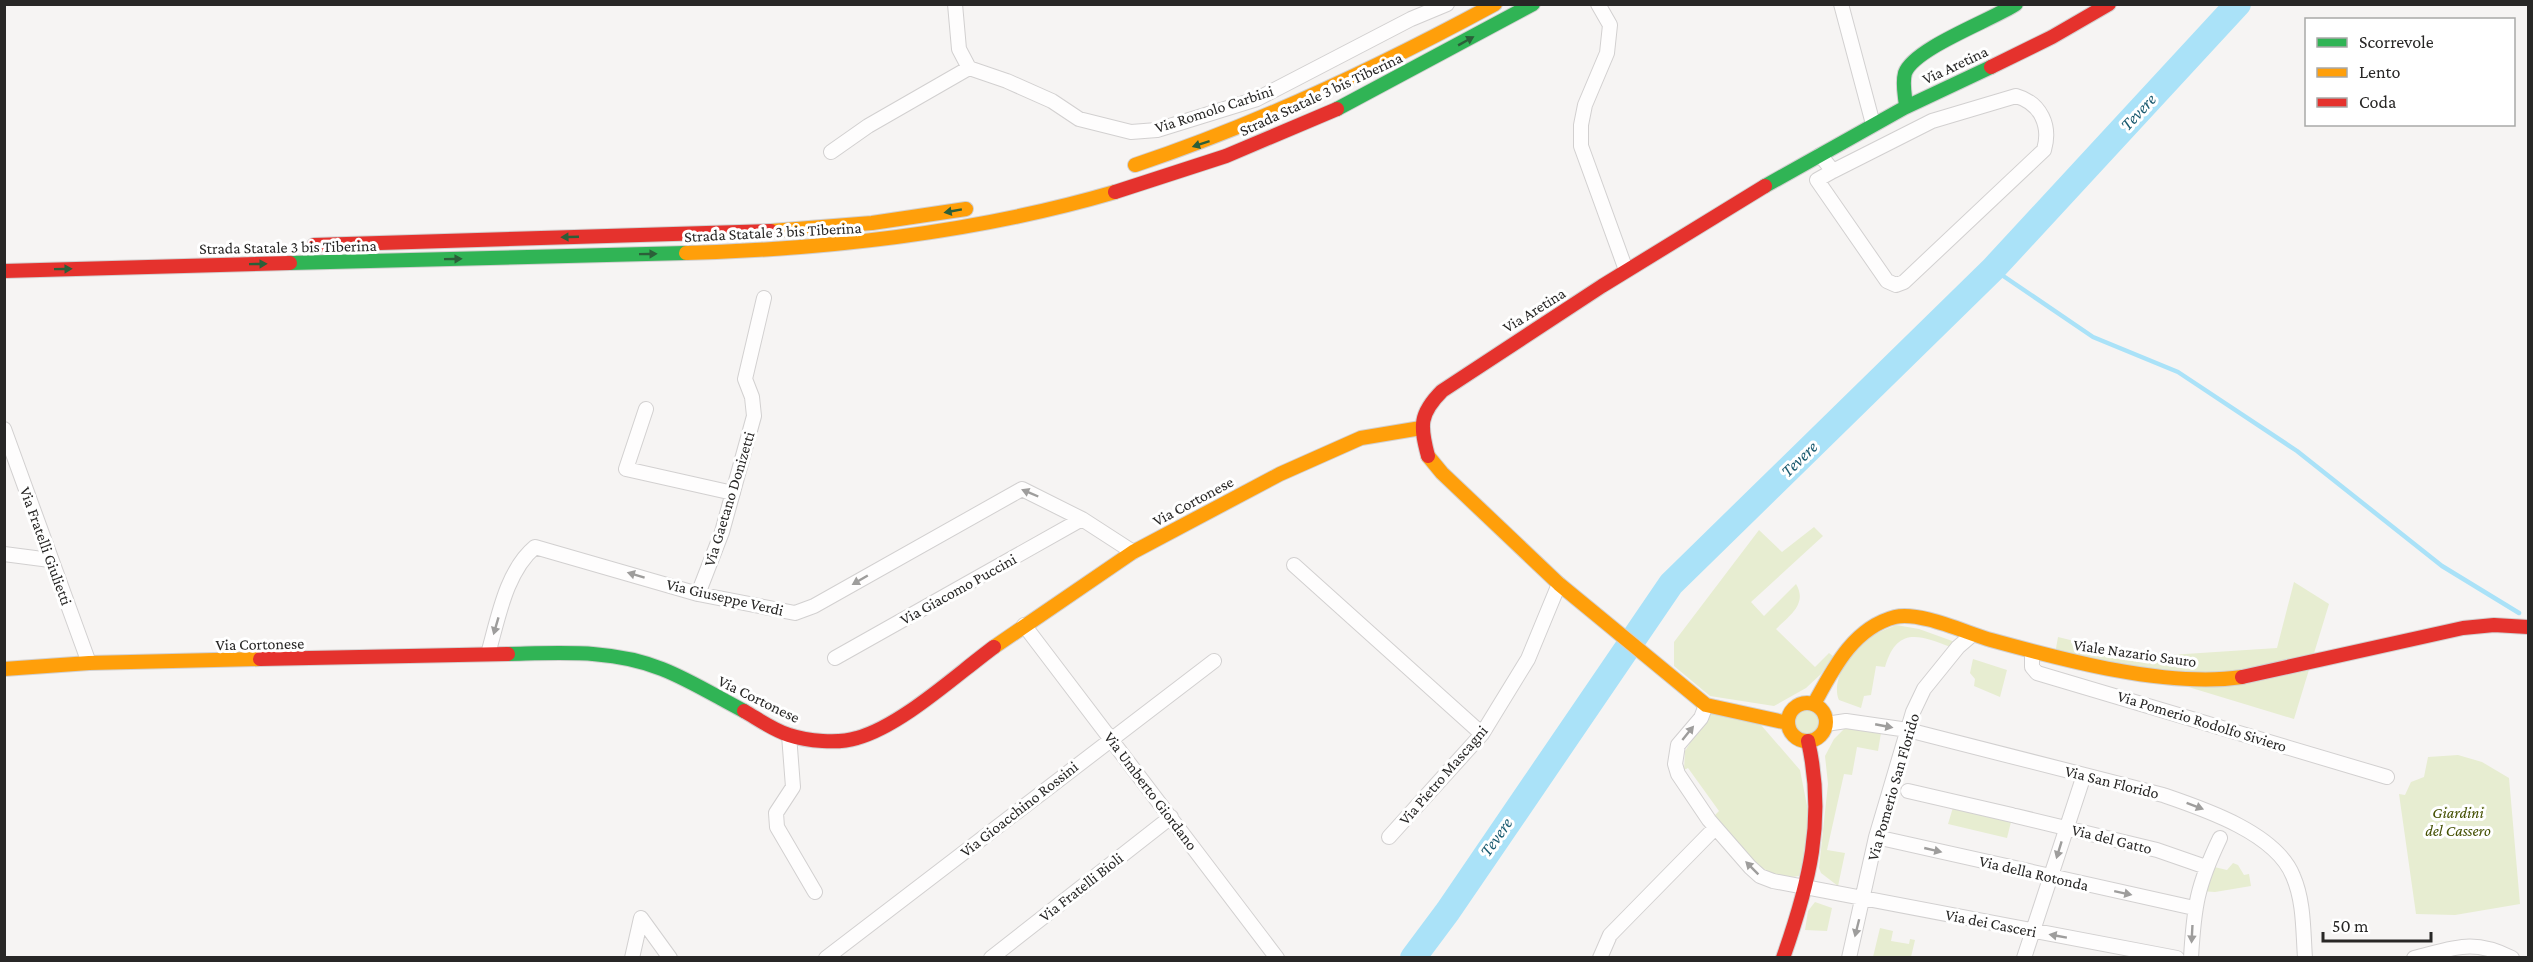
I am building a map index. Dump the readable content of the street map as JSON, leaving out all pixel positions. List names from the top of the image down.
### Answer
{
  "streets": {
    "main road": [
      "Via Aretina",
      "Strada Statale 3 bis Tiberina",
      "Via Cortonese",
      "Viale Nazario Sauro"
    ],
    "street": [
      "Via Romolo Carbini",
      "Via Gaetano Donizetti",
      "Via Fratelli Giulietti",
      "Via Giacomo Puccini",
      "Via Giuseppe Verdi",
      "Via Pomerio Rodolfo Siviero",
      "Via Pietro Mascagni",
      "Via San Florido",
      "Via Pomerio San Florido",
      "Via Umberto Giordano",
      "Via Gioacchino Rossini",
      "Via del Gatto",
      "Via della Rotonda",
      "Via Fratelli Bioli",
      "Via dei Casceri"
    ]
  },
  "crossings": [
    ["Via Aretina", "Via Cortonese"],
    ["Via Gaetano Donizetti", "Via Giuseppe Verdi"],
    ["Via Cortonese", "Via Fratelli Giulietti"],
    ["Via Cortonese", "Via Giuseppe Verdi"],
    ["Via Cortonese", "Via Umberto Giordano"],
    ["Via Giacomo Puccini", "Via Giuseppe Verdi"],
    ["Viale Nazario Sauro", "Via Pomerio Rodolfo Siviero"],
    ["Viale Nazario Sauro", "Via San Florido"],
    ["Viale Nazario Sauro", "Via Pomerio San Florido"],
    ["Via San Florido", "Via Pomerio San Florido"],
    ["Via Pomerio San Florido", "Via del Gatto"],
    ["Via Pomerio San Florido", "Via della Rotonda"],
    ["Via Pomerio San Florido", "Via dei Casceri"],
    ["Via Umberto Giordano", "Via Gioacchino Rossini"],
    ["Via Umberto Giordano", "Via Fratelli Bioli"]
  ],
  "one_way": ["Via Giuseppe Verdi", "Via San Florido", "Via della Rotonda"],
  "water": ["Tevere"],
  "parks": ["Giardini del Cassero"],
  "legend": ["Scorrevole", "Lento", "Coda"],
  "scale_bar": "50 m"
}
